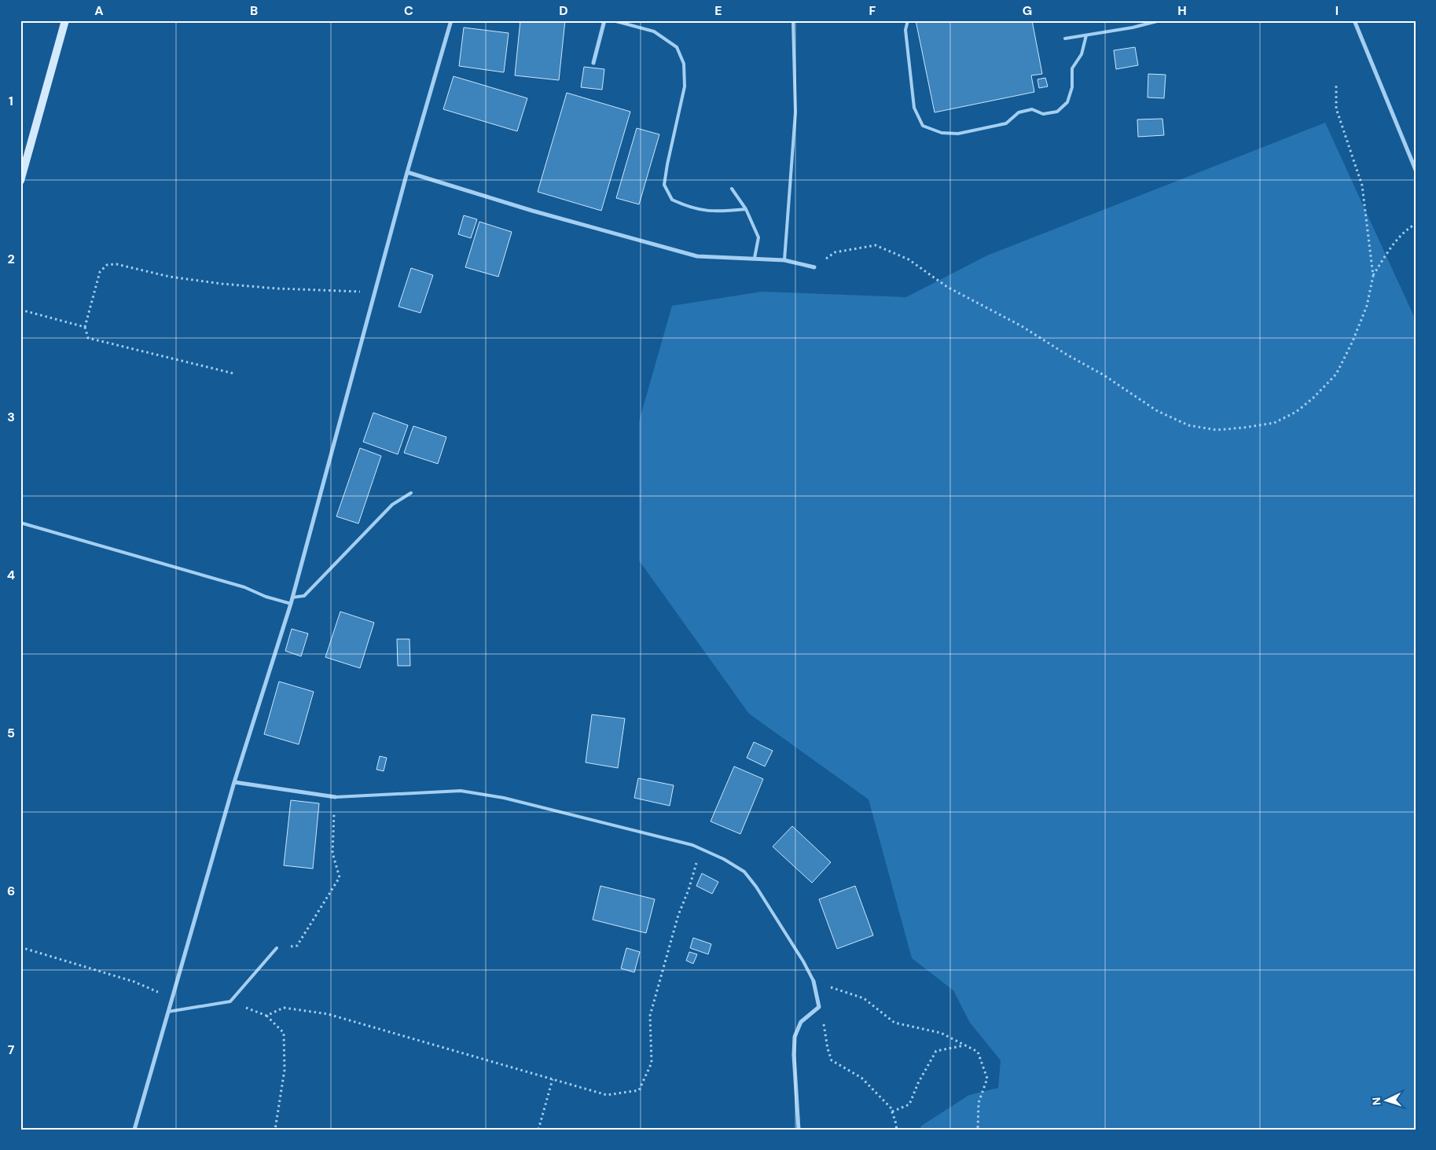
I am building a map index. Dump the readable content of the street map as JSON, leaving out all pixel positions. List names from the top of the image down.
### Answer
{
  "north": "left",
  "grid": {
    "columns": [
      "A",
      "B",
      "C",
      "D",
      "E",
      "F",
      "G",
      "H",
      "I"
    ],
    "rows": [
      "1",
      "2",
      "3",
      "4",
      "5",
      "6",
      "7"
    ]
  }
}
